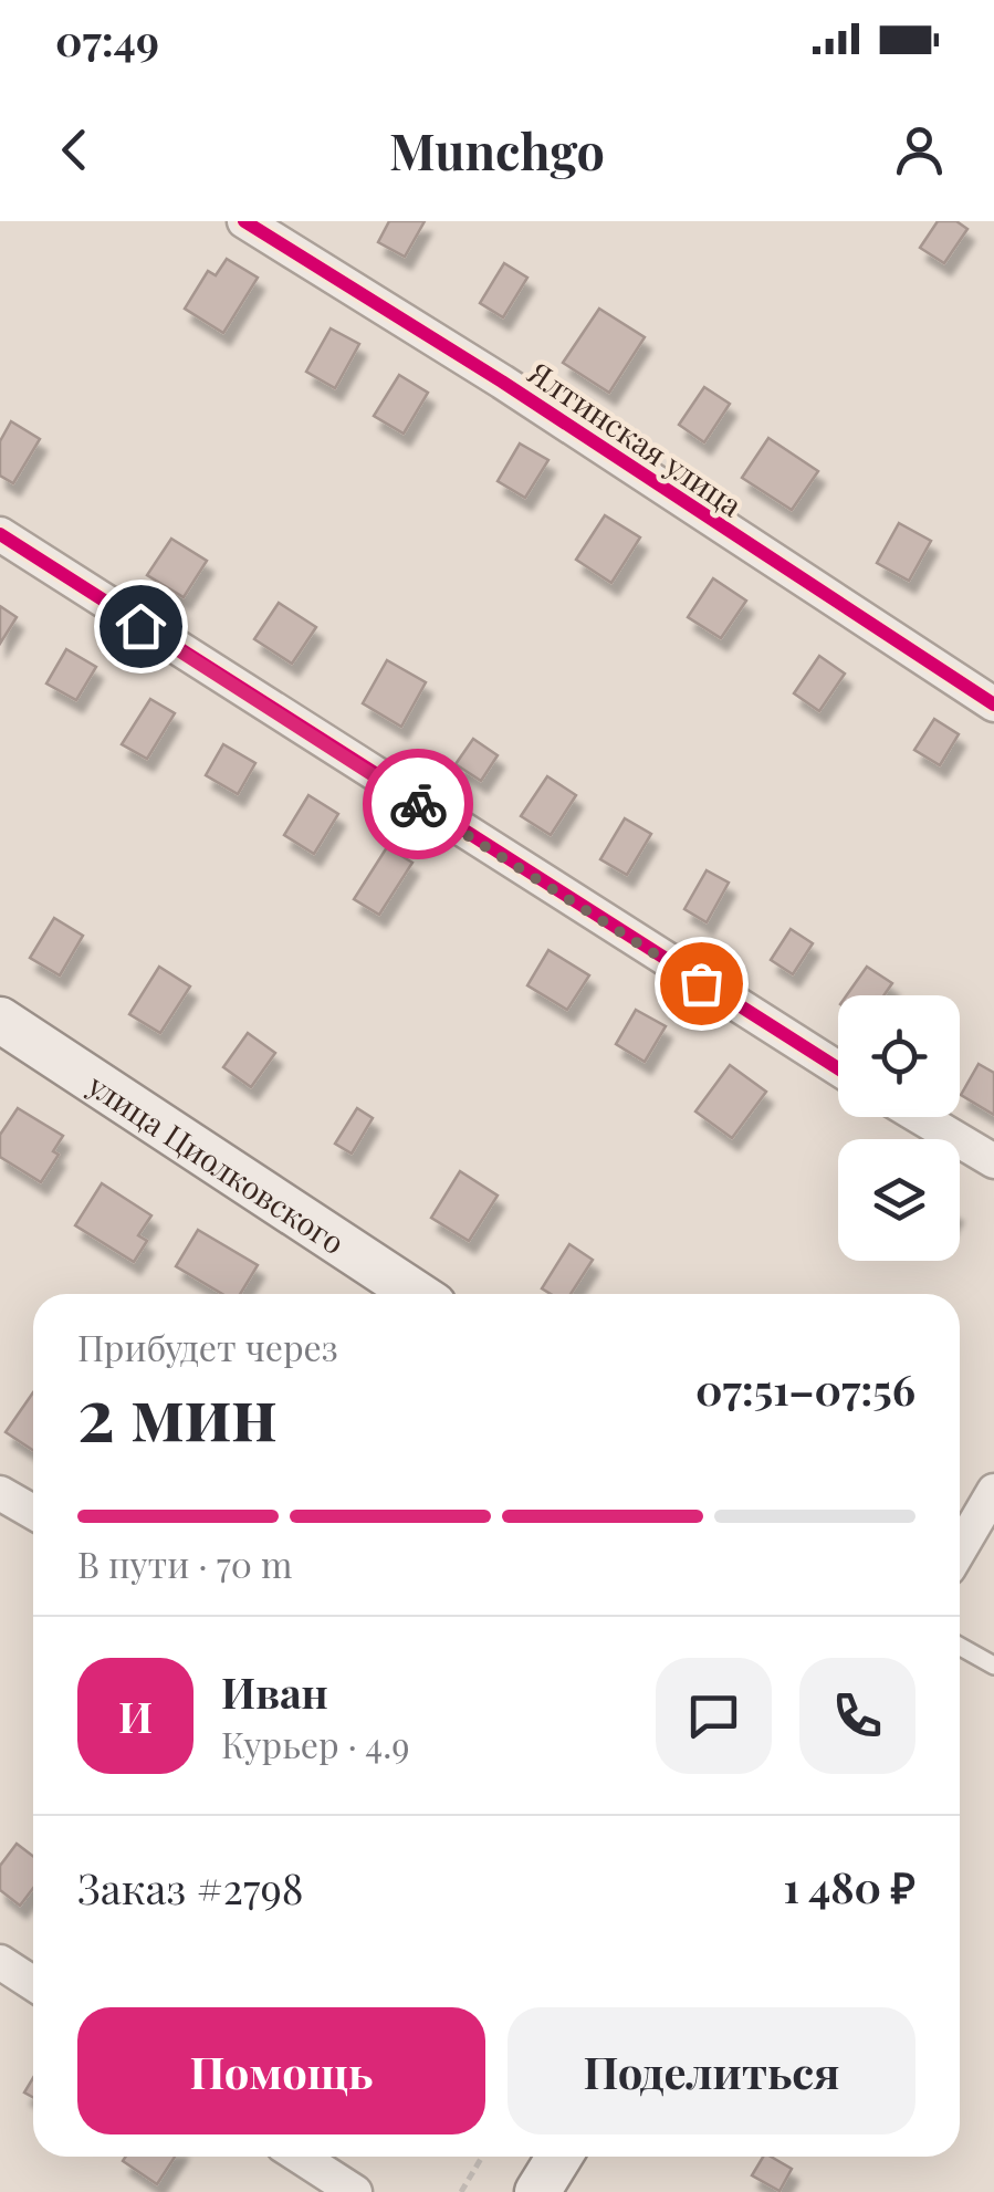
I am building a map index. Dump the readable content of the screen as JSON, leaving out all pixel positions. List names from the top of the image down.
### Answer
{
  "streets": {
    "street": ["Ялтинская улица", "улица Циолковского"]
  },
  "page": {
    "status": "07:49",
    "header": "Munchgo",
    "heading": ["2 мин", "Прибудет через", "07:51–07:56"],
    "panel": [
      "Иван",
      "Курьер · 4.9",
      "Заказ #2798",
      "1 480 ₽"
    ],
    "bar": "В пути · 70 m",
    "round": "И",
    "buttons": ["Помощь", "Поделиться"]
  }
}
